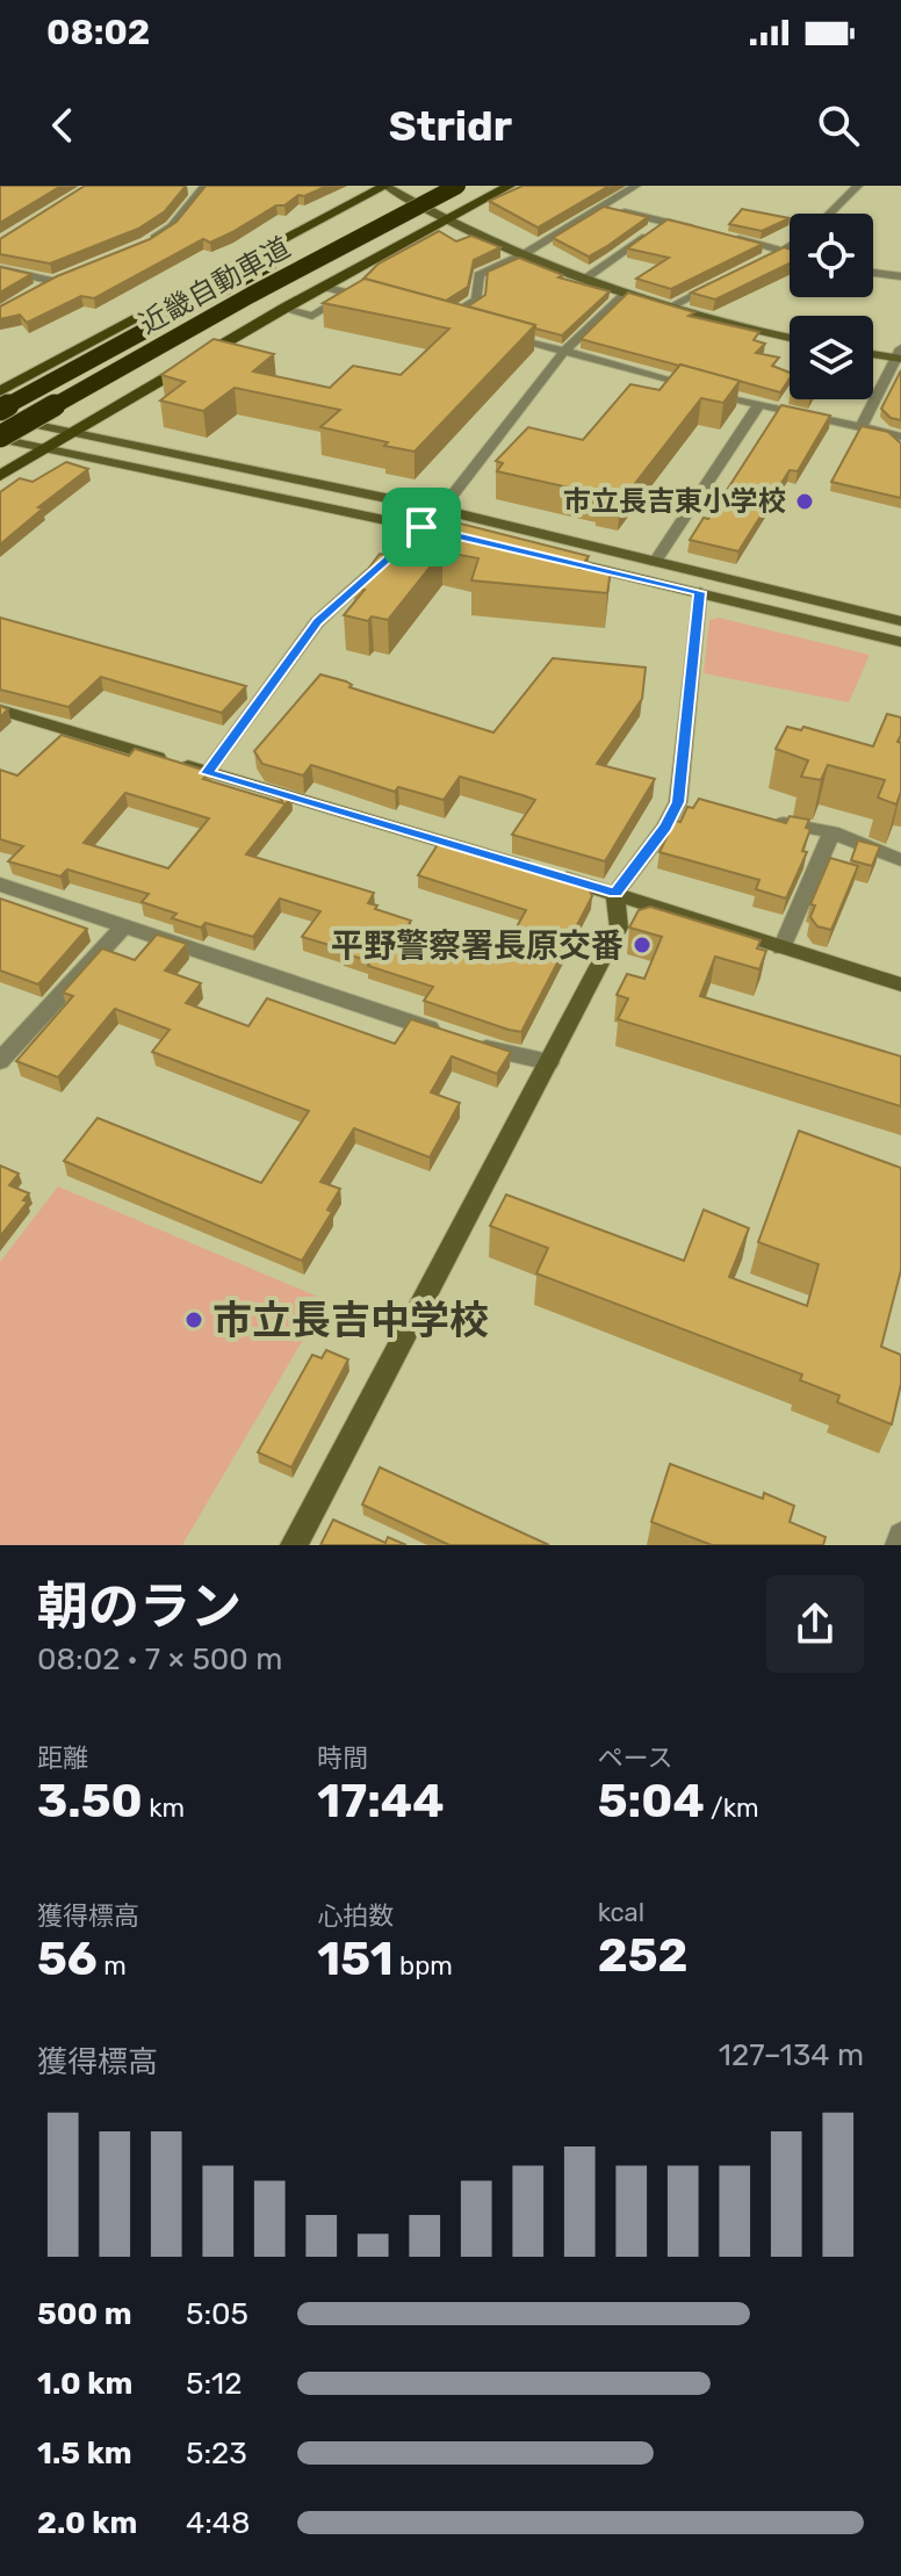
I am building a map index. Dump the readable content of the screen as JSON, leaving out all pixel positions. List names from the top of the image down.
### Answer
{
  "streets": {
    "highway": ["近畿自動車道"]
  },
  "places": ["市立長吉東小学校", "平野警察署長原交番", "市立長吉中学校"],
  "page": {
    "status": "08:02",
    "header": "Stridr",
    "heading": ["朝のラン", "08:02 · 7 × 500 m"],
    "stats": [
      ["距離", "3.50 km"],
      ["時間", "17:44"],
      ["ペース", "5:04 /km"],
      ["獲得標高", "56 m"],
      ["心拍数", "151 bpm"],
      ["kcal", "252"]
    ],
    "chart": ["獲得標高", "127–134 m"],
    "list": [
      {
        "name": "500 m",
        "note": "5:05"
      },
      {
        "name": "1.0 km",
        "note": "5:12"
      },
      {
        "name": "1.5 km",
        "note": "5:23"
      },
      {
        "name": "2.0 km",
        "note": "4:48"
      }
    ]
  }
}
